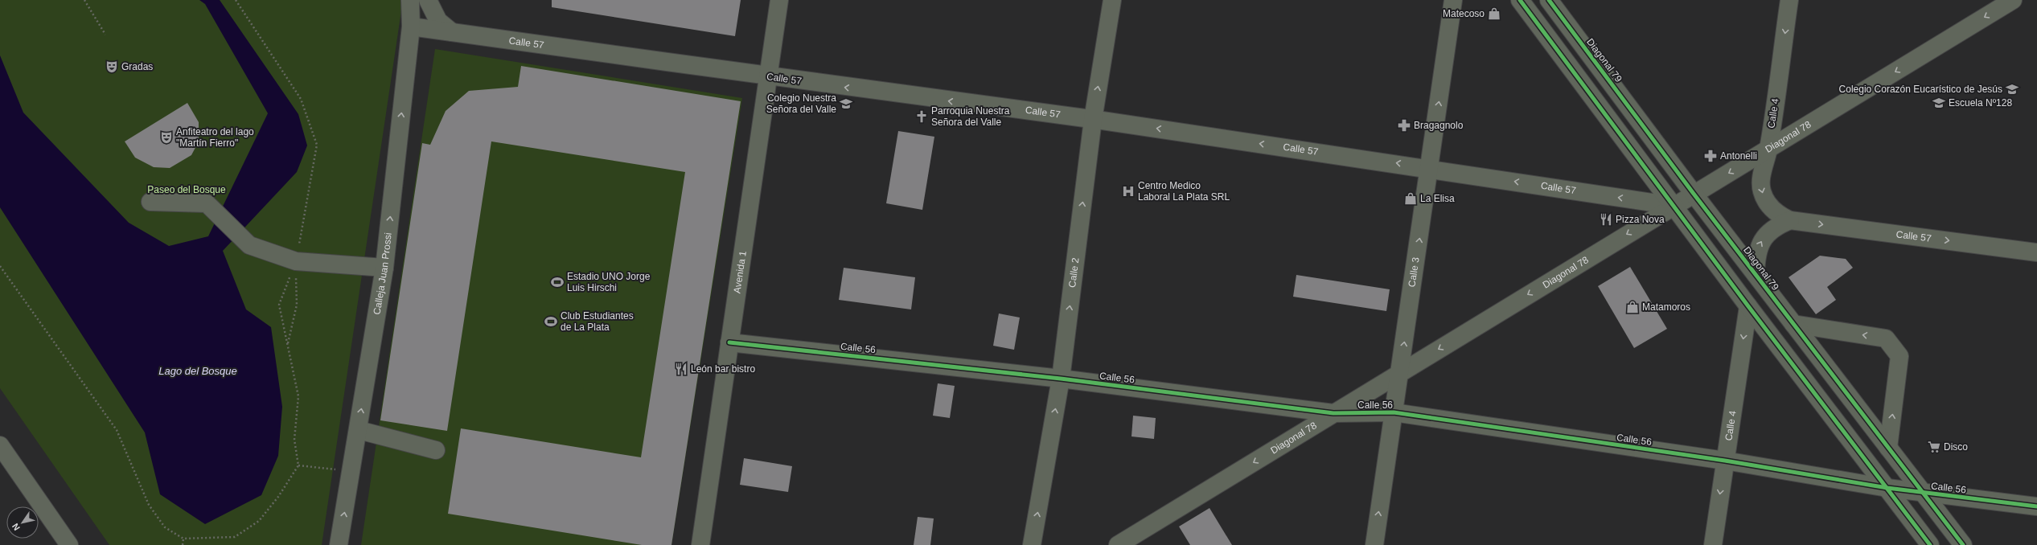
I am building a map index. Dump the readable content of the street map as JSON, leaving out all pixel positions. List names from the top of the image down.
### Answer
{
  "streets": {
    "street": [
      "Calle 57",
      "Diagonal 79",
      "Calle 4",
      "Diagonal 78",
      "Avenida 1",
      "Calle 2",
      "Calle 3",
      "Calleja Juan Prossi",
      "Calle 56"
    ]
  },
  "crossings": [
    ["Calle 57", "Calle 4"],
    ["Calle 57", "Diagonal 78"],
    ["Calle 57", "Avenida 1"],
    ["Calle 57", "Calle 2"],
    ["Calle 57", "Calle 3"],
    ["Calle 57", "Calleja Juan Prossi"],
    ["Diagonal 79", "Diagonal 78"],
    ["Diagonal 79", "Calle 56"],
    ["Calle 4", "Diagonal 78"],
    ["Calle 4", "Calle 56"],
    ["Diagonal 78", "Calle 3"],
    ["Diagonal 78", "Calle 56"],
    ["Avenida 1", "Calle 56"],
    ["Calle 2", "Calle 56"],
    ["Calle 3", "Calle 56"]
  ],
  "one_way": [
    "Calle 4",
    "Diagonal 78",
    "Calle 2",
    "Calle 3",
    "Calleja Juan Prossi"
  ],
  "water": ["Lago del Bosque"],
  "parks": ["Paseo del Bosque"],
  "places": {
    "shop": ["Matecoso", "La Elisa", "Matamoros"],
    "theatre": ["Gradas", "Anfiteatro del lago \"Martín Fierro\""],
    "school or university": ["Colegio Corazón Eucarístico de Jesús", "Escuela Nº128", "Colegio Nuestra Señora del Valle"],
    "church": ["Parroquia Nuestra Señora del Valle"],
    "pharmacy": ["Bragagnolo", "Antonelli"],
    "hospital": ["Centro Medico Laboral La Plata SRL"],
    "restaurant": ["Pizza Nova", "León bar bistro"],
    "sports": ["Estadio UNO Jorge Luis Hirschi", "Club Estudiantes de La Plata"],
    "supermarket": ["Disco"]
  },
  "north": "bottom left"
}
